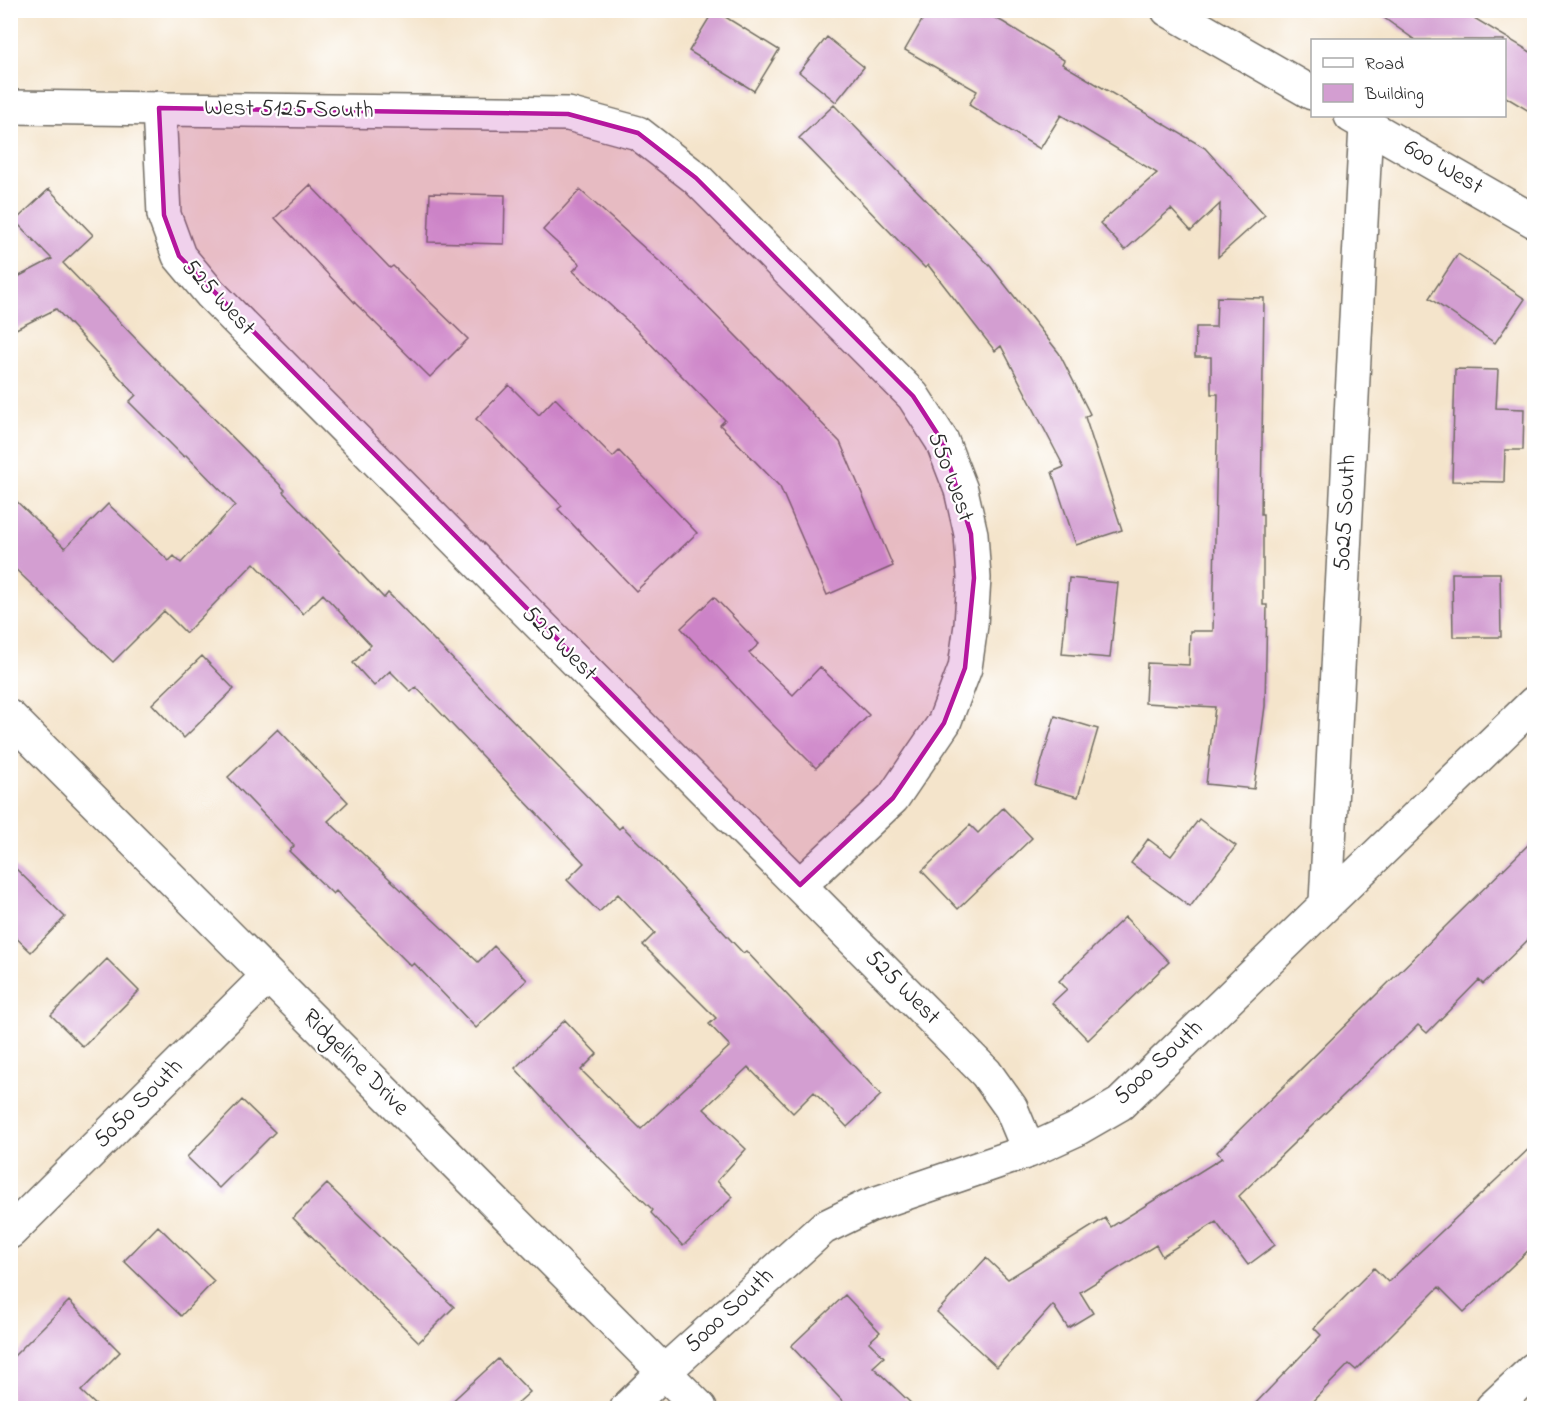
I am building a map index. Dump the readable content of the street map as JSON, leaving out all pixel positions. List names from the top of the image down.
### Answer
{
  "streets": {
    "street": [
      "West 5125 South",
      "600 West",
      "525 West",
      "550 West",
      "5025 South",
      "Ridgeline Drive",
      "5000 South",
      "5050 South"
    ]
  },
  "crossings": [
    ["West 5125 South", "525 West"],
    ["West 5125 South", "550 West"],
    ["600 West", "5025 South"],
    ["525 West", "550 West"],
    ["525 West", "5000 South"],
    ["5025 South", "5000 South"],
    ["Ridgeline Drive", "5000 South"],
    ["Ridgeline Drive", "5050 South"]
  ],
  "legend": ["Road", "Building"]
}
